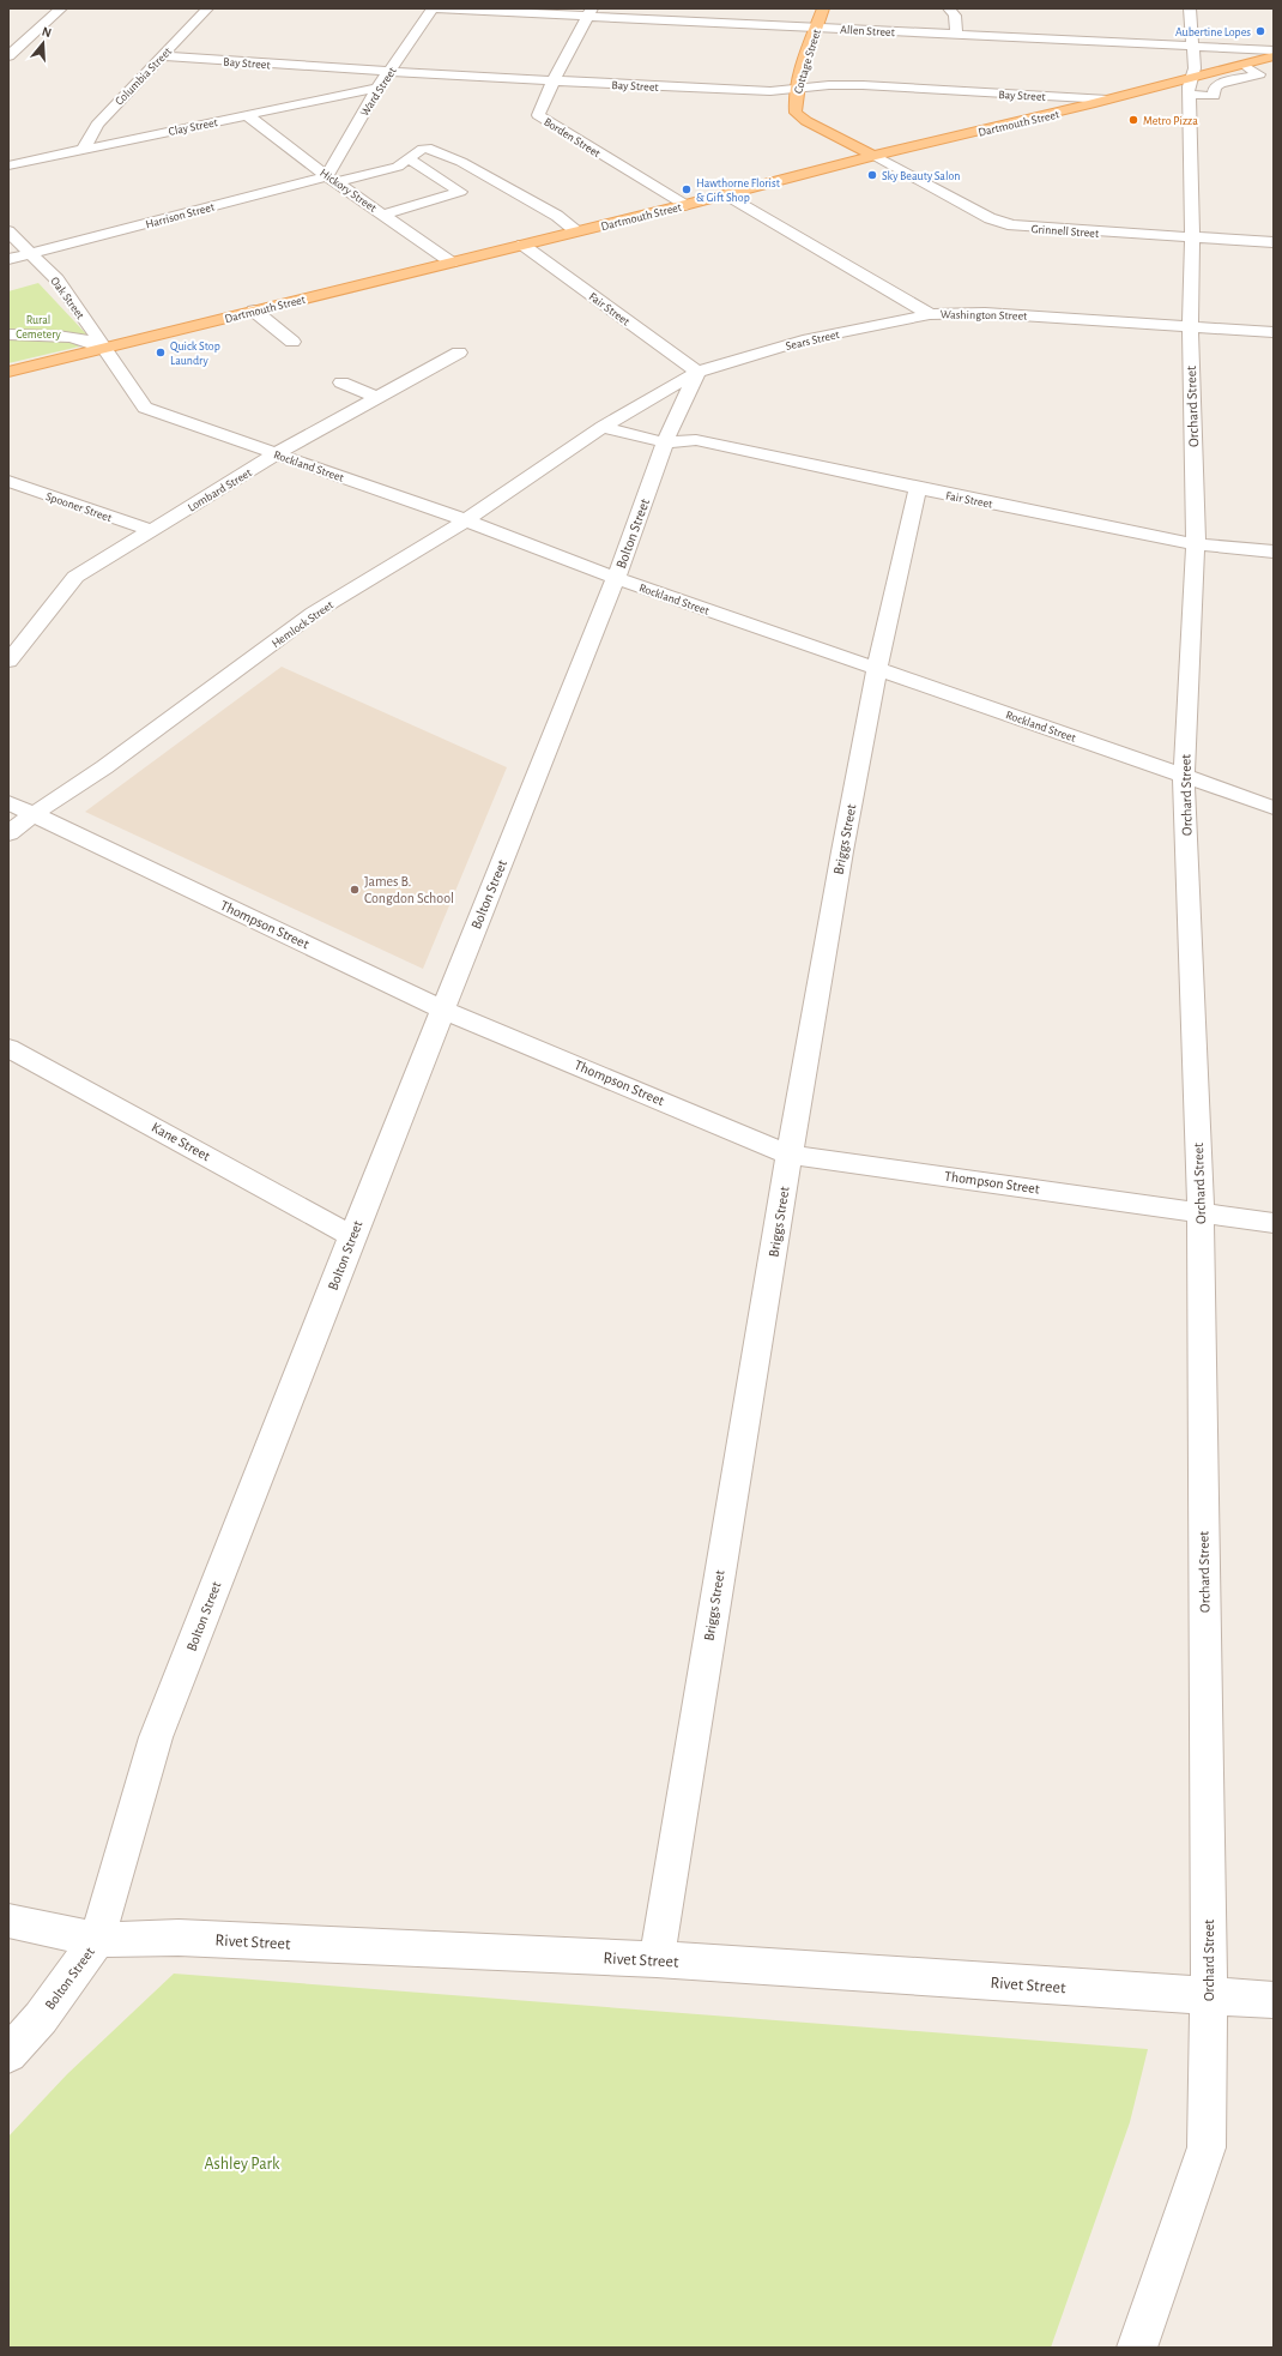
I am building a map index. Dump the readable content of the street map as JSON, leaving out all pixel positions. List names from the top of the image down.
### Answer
{
  "streets": {
    "main road": ["Cottage Street", "Dartmouth Street"],
    "street": [
      "Allen Street",
      "Bay Street",
      "Columbia Street",
      "Ward Street",
      "Clay Street",
      "Borden Street",
      "Hickory Street",
      "Harrison Street",
      "Grinnell Street",
      "Oak Street",
      "Fair Street",
      "Washington Street",
      "Sears Street",
      "Orchard Street",
      "Rockland Street",
      "Lombard Street",
      "Spooner Street",
      "Bolton Street",
      "Hemlock Street",
      "Briggs Street",
      "Thompson Street",
      "Kane Street",
      "Rivet Street"
    ]
  },
  "crossings": [
    ["Allen Street", "Cottage Street"],
    ["Allen Street", "Ward Street"],
    ["Allen Street", "Borden Street"],
    ["Allen Street", "Orchard Street"],
    ["Cottage Street", "Bay Street"],
    ["Cottage Street", "Dartmouth Street"],
    ["Cottage Street", "Grinnell Street"],
    ["Bay Street", "Columbia Street"],
    ["Bay Street", "Ward Street"],
    ["Bay Street", "Dartmouth Street"],
    ["Bay Street", "Borden Street"],
    ["Columbia Street", "Clay Street"],
    ["Ward Street", "Clay Street"],
    ["Ward Street", "Hickory Street"],
    ["Ward Street", "Harrison Street"],
    ["Dartmouth Street", "Borden Street"],
    ["Dartmouth Street", "Hickory Street"],
    ["Dartmouth Street", "Harrison Street"],
    ["Dartmouth Street", "Grinnell Street"],
    ["Dartmouth Street", "Oak Street"],
    ["Dartmouth Street", "Fair Street"],
    ["Dartmouth Street", "Washington Street"],
    ["Dartmouth Street", "Orchard Street"],
    ["Dartmouth Street", "Rockland Street"],
    ["Clay Street", "Hickory Street"],
    ["Hickory Street", "Harrison Street"],
    ["Harrison Street", "Oak Street"],
    ["Grinnell Street", "Orchard Street"],
    ["Oak Street", "Rockland Street"],
    ["Fair Street", "Sears Street"],
    ["Fair Street", "Orchard Street"],
    ["Fair Street", "Bolton Street"],
    ["Fair Street", "Hemlock Street"],
    ["Fair Street", "Briggs Street"],
    ["Washington Street", "Sears Street"],
    ["Washington Street", "Orchard Street"],
    ["Orchard Street", "Rockland Street"],
    ["Orchard Street", "Thompson Street"],
    ["Orchard Street", "Rivet Street"],
    ["Rockland Street", "Lombard Street"],
    ["Rockland Street", "Bolton Street"],
    ["Rockland Street", "Hemlock Street"],
    ["Rockland Street", "Briggs Street"],
    ["Lombard Street", "Spooner Street"],
    ["Bolton Street", "Thompson Street"],
    ["Bolton Street", "Kane Street"],
    ["Bolton Street", "Rivet Street"],
    ["Hemlock Street", "Thompson Street"],
    ["Briggs Street", "Thompson Street"],
    ["Briggs Street", "Rivet Street"]
  ],
  "parks": ["Rural Cemetery", "Ashley Park"],
  "places": [
    "Aubertine Lopes",
    "Metro Pizza",
    "Sky Beauty Salon",
    "Hawthorne Florist & Gift Shop",
    "Quick Stop Laundry",
    "James B. Congdon School"
  ],
  "north": "top"
}
